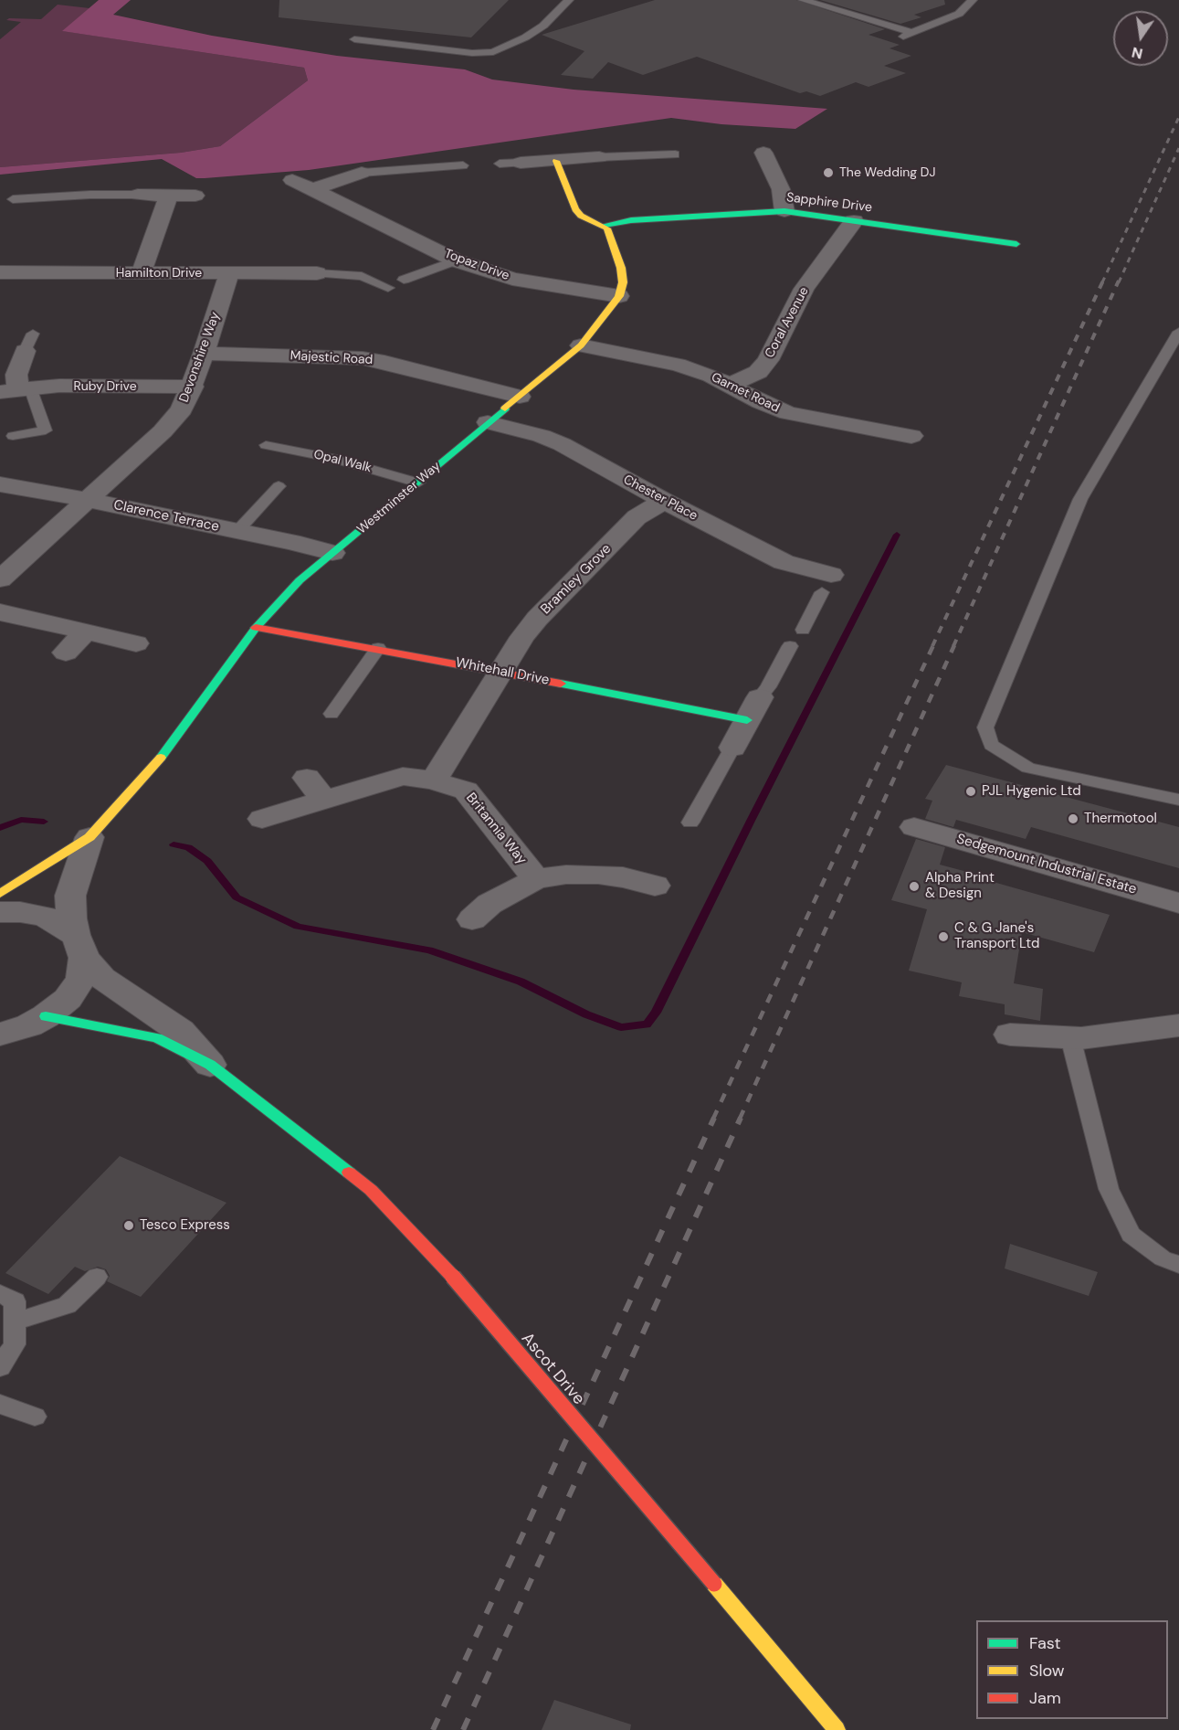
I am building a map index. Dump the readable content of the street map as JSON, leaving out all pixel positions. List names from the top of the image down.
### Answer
{
  "streets": {
    "street": [
      "Sapphire Drive",
      "Topaz Drive",
      "Hamilton Drive",
      "Coral Avenue",
      "Devonshire Way",
      "Majestic Road",
      "Ruby Drive",
      "Garnet Road",
      "Westminster Way",
      "Chester Place",
      "Clarence Terrace",
      "Bramley Grove",
      "Whitehall Drive",
      "Britannia Way",
      "Sedgemount Industrial Estate",
      "Ascot Drive"
    ],
    "lane": ["Opal Walk"]
  },
  "crossings": [
    ["Sapphire Drive", "Coral Avenue"],
    ["Topaz Drive", "Westminster Way"],
    ["Hamilton Drive", "Devonshire Way"],
    ["Coral Avenue", "Garnet Road"],
    ["Devonshire Way", "Majestic Road"],
    ["Devonshire Way", "Ruby Drive"],
    ["Devonshire Way", "Clarence Terrace"],
    ["Majestic Road", "Westminster Way"],
    ["Garnet Road", "Westminster Way"],
    ["Opal Walk", "Westminster Way"],
    ["Westminster Way", "Chester Place"],
    ["Westminster Way", "Clarence Terrace"],
    ["Westminster Way", "Whitehall Drive"],
    ["Chester Place", "Bramley Grove"],
    ["Bramley Grove", "Whitehall Drive"],
    ["Bramley Grove", "Britannia Way"]
  ],
  "places": [
    "The Wedding DJ",
    "PJL Hygenic Ltd",
    "Thermotool",
    "Alpha Print & Design",
    "C & G Jane's Transport Ltd",
    "Tesco Express"
  ],
  "legend": ["Fast", "Slow", "Jam"],
  "north": "bottom"
}
